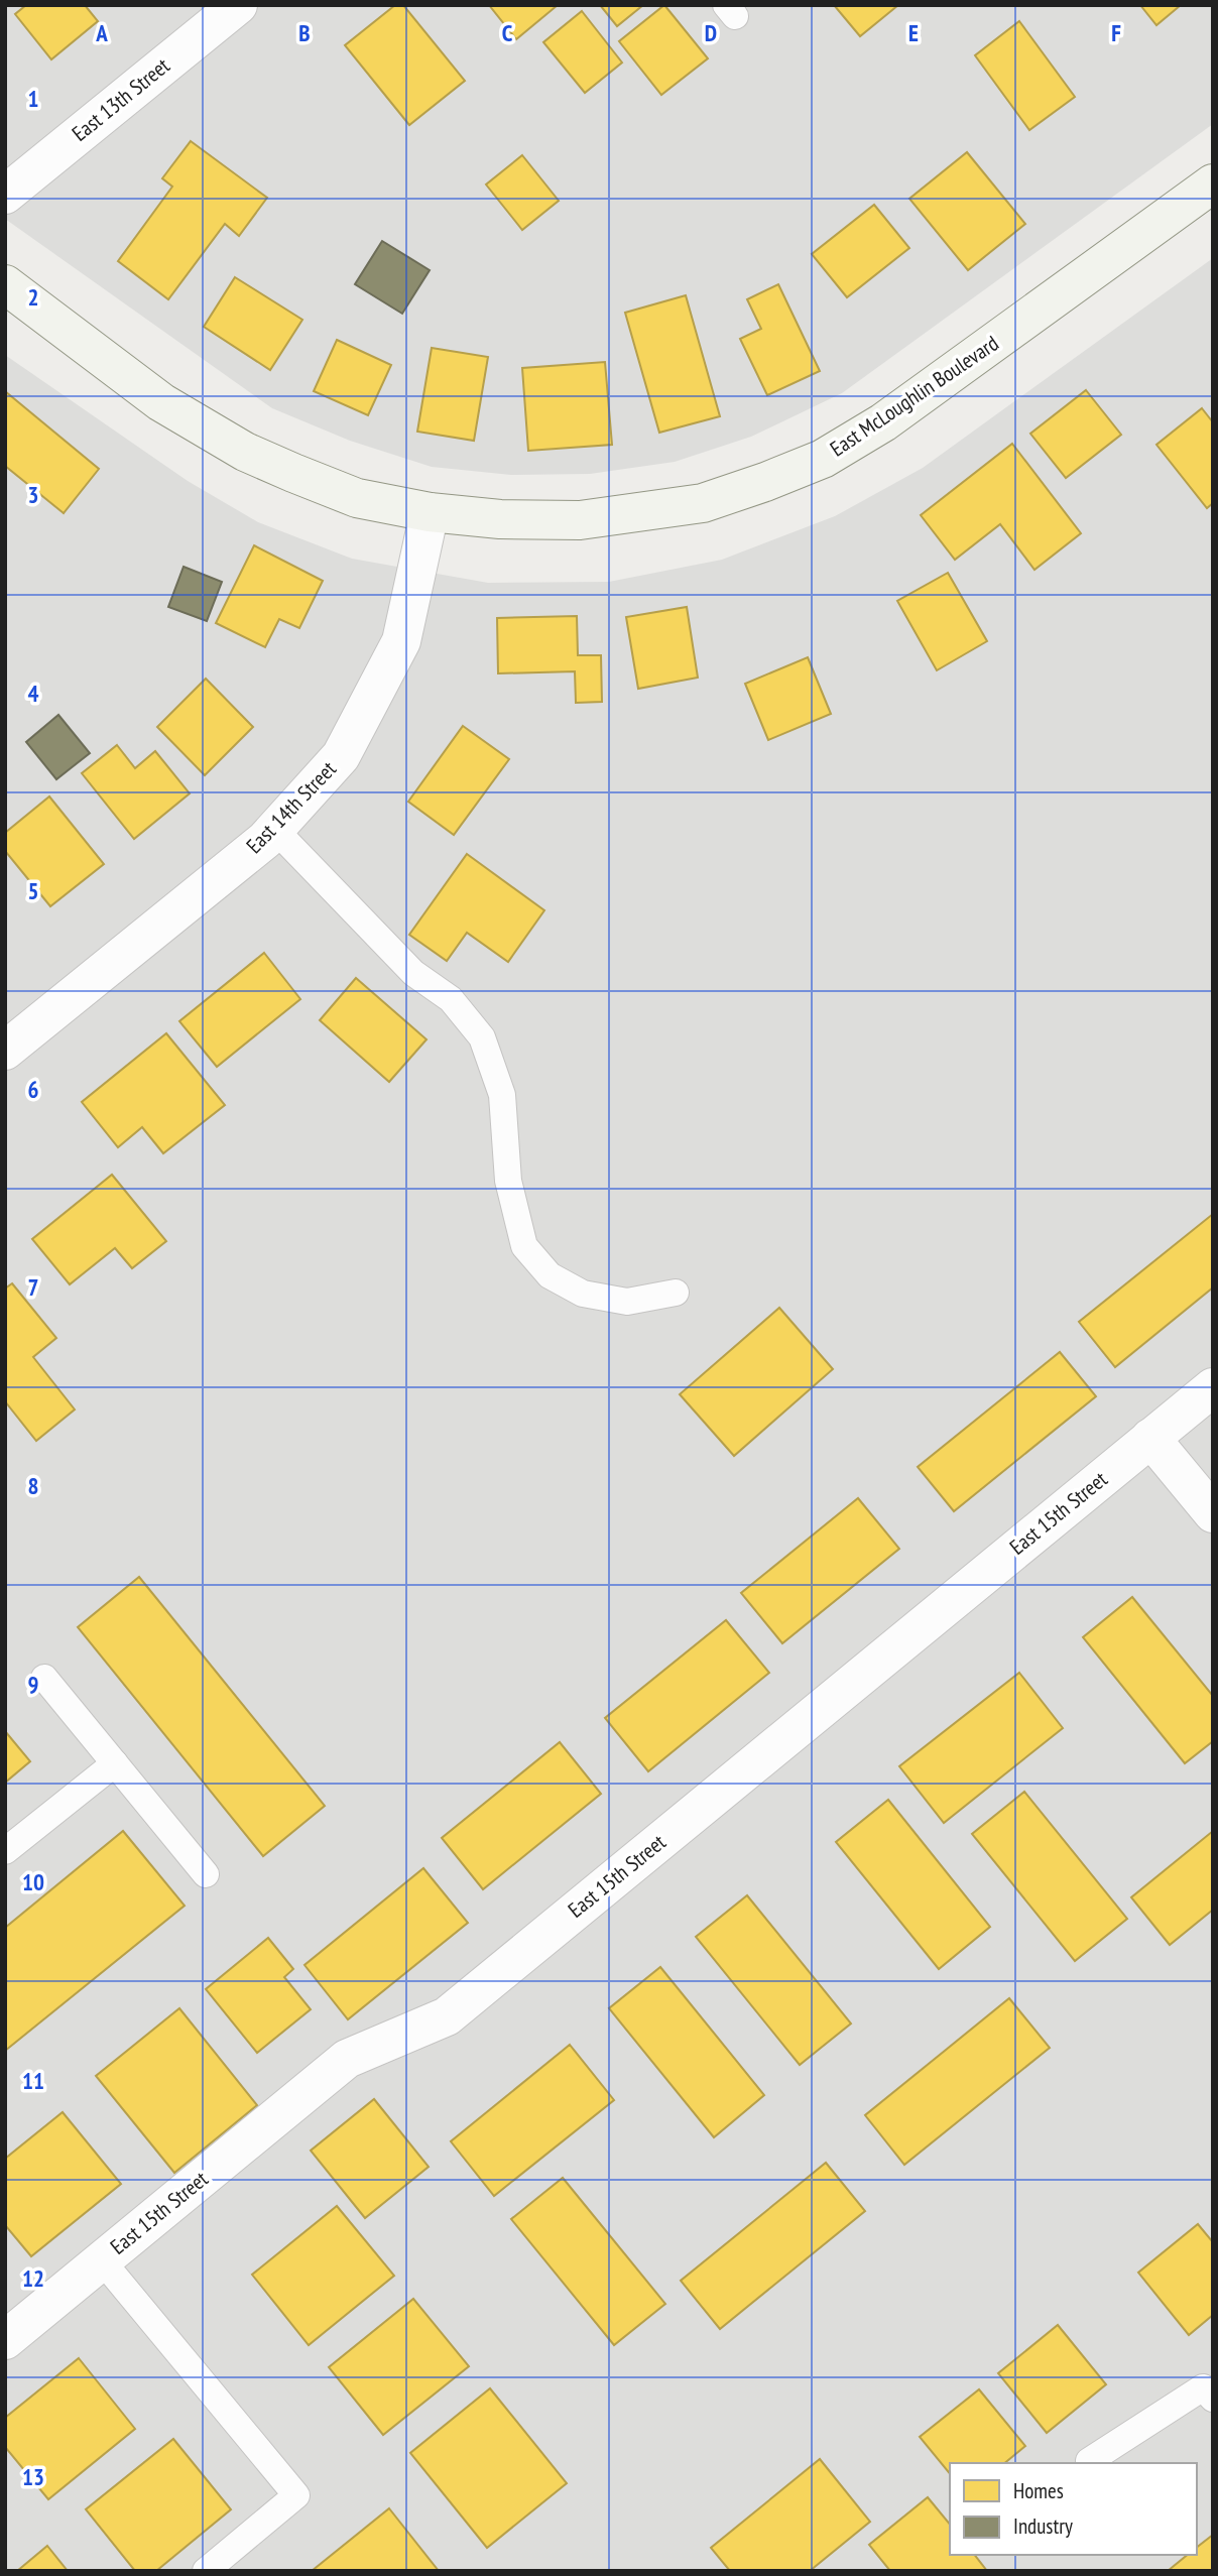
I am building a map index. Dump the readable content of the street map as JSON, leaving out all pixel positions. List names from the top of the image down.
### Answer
{
  "streets": {
    "street": [
      "East 13th Street",
      "East McLoughlin Boulevard",
      "East 14th Street",
      "East 15th Street"
    ]
  },
  "crossings": [
    ["East McLoughlin Boulevard", "East 14th Street"]
  ],
  "legend": ["Homes", "Industry"],
  "grid": {
    "columns": [
      "A",
      "B",
      "C",
      "D",
      "E",
      "F"
    ],
    "rows": [
      "1",
      "2",
      "3",
      "4",
      "5",
      "6",
      "7",
      "8",
      "9",
      "10",
      "11",
      "12",
      "13"
    ]
  }
}
